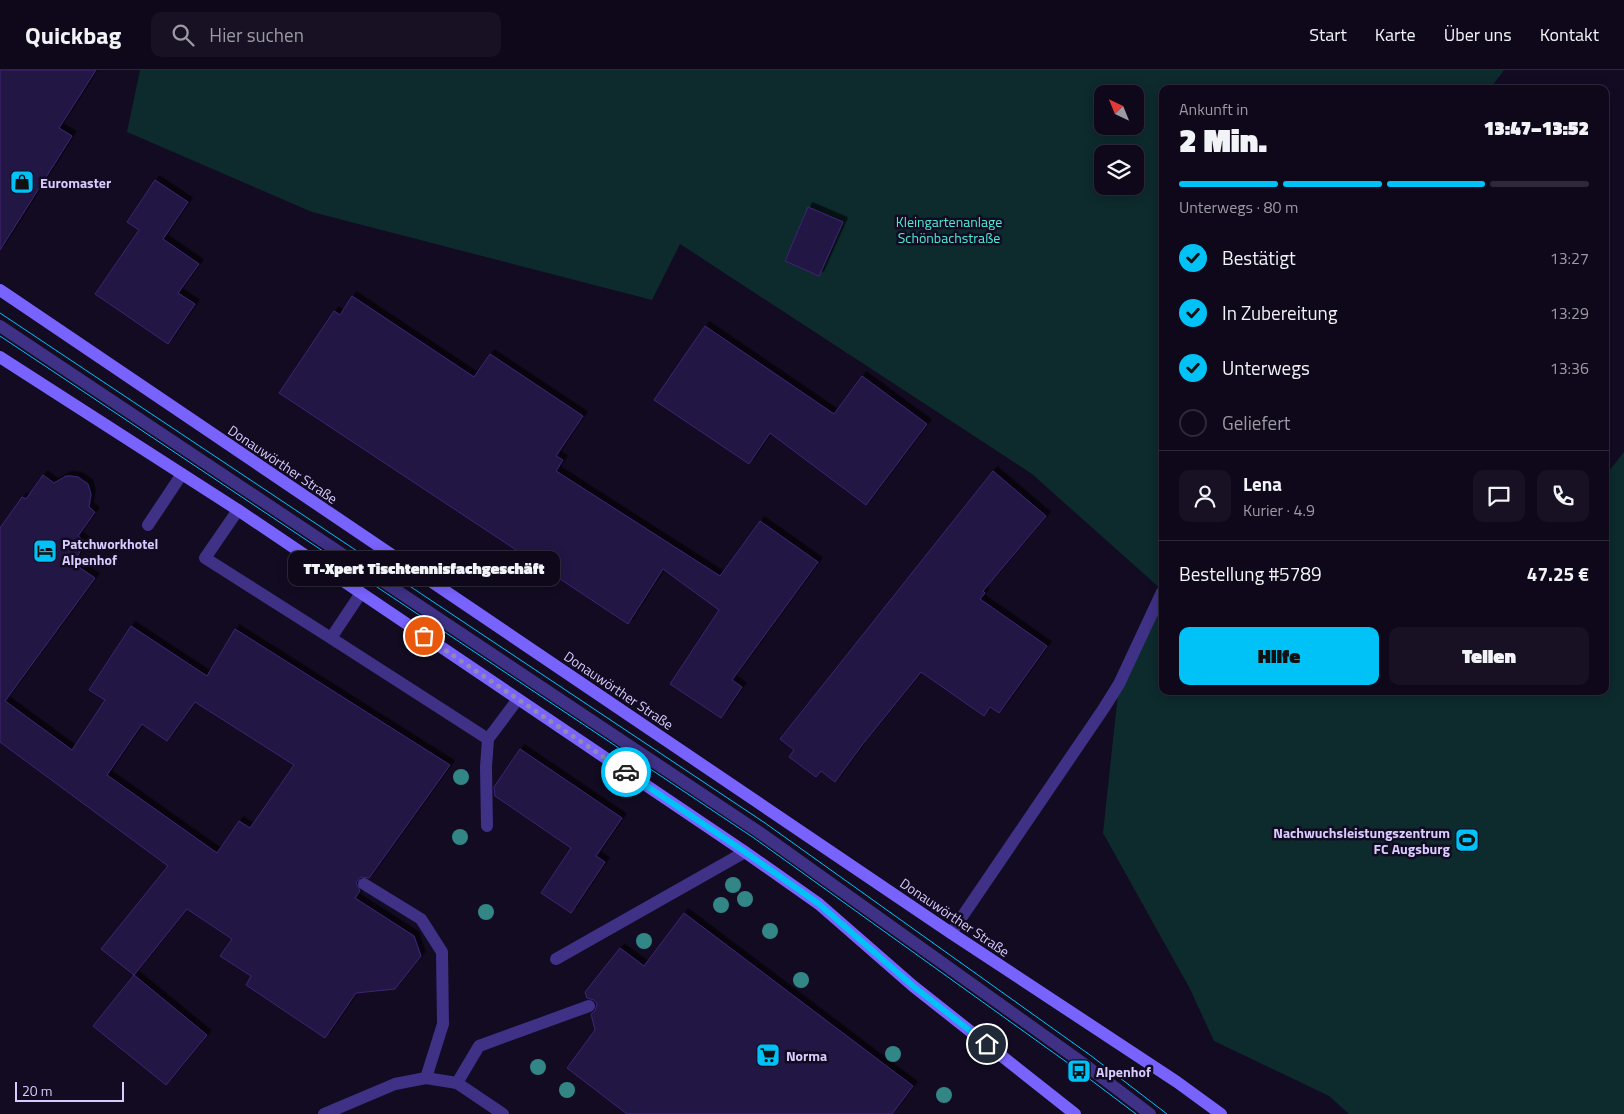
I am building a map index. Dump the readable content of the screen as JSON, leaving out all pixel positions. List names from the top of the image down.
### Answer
{
  "streets": {
    "main road": ["Donauwörther Straße"]
  },
  "parks": ["Kleingartenanlage Schönbachstraße"],
  "places": {
    "shop": ["Euromaster"],
    "hotel": ["Patchworkhotel Alpenhof"],
    "other": ["TT-Xpert Tischtennisfachgeschäft"],
    "sports": ["Nachwuchsleistungszentrum FC Augsburg"],
    "supermarket": ["Norma"],
    "bus stop": ["Alpenhof"]
  },
  "scale_bar": "20 m",
  "north": "top left",
  "page": {
    "header": "Quickbag",
    "search": "Hier suchen",
    "nav": [
      "Start",
      "Karte",
      "Über uns",
      "Kontakt"
    ],
    "heading": ["2 Min.", "Ankunft in", "13:47–13:52"],
    "panel": [
      "Lena",
      "Kurier · 4.9",
      "Bestellung #5789",
      "47.25 €"
    ],
    "bar": "Unterwegs · 80 m",
    "list": [
      ["Bestätigt", "13:27"],
      ["In Zubereitung", "13:29"],
      ["Unterwegs", "13:36"],
      "Geliefert"
    ],
    "bubble": "TT-Xpert Tischtennisfachgeschäft",
    "buttons": ["Hilfe", "Teilen"],
    "scale": "20 m"
  }
}
